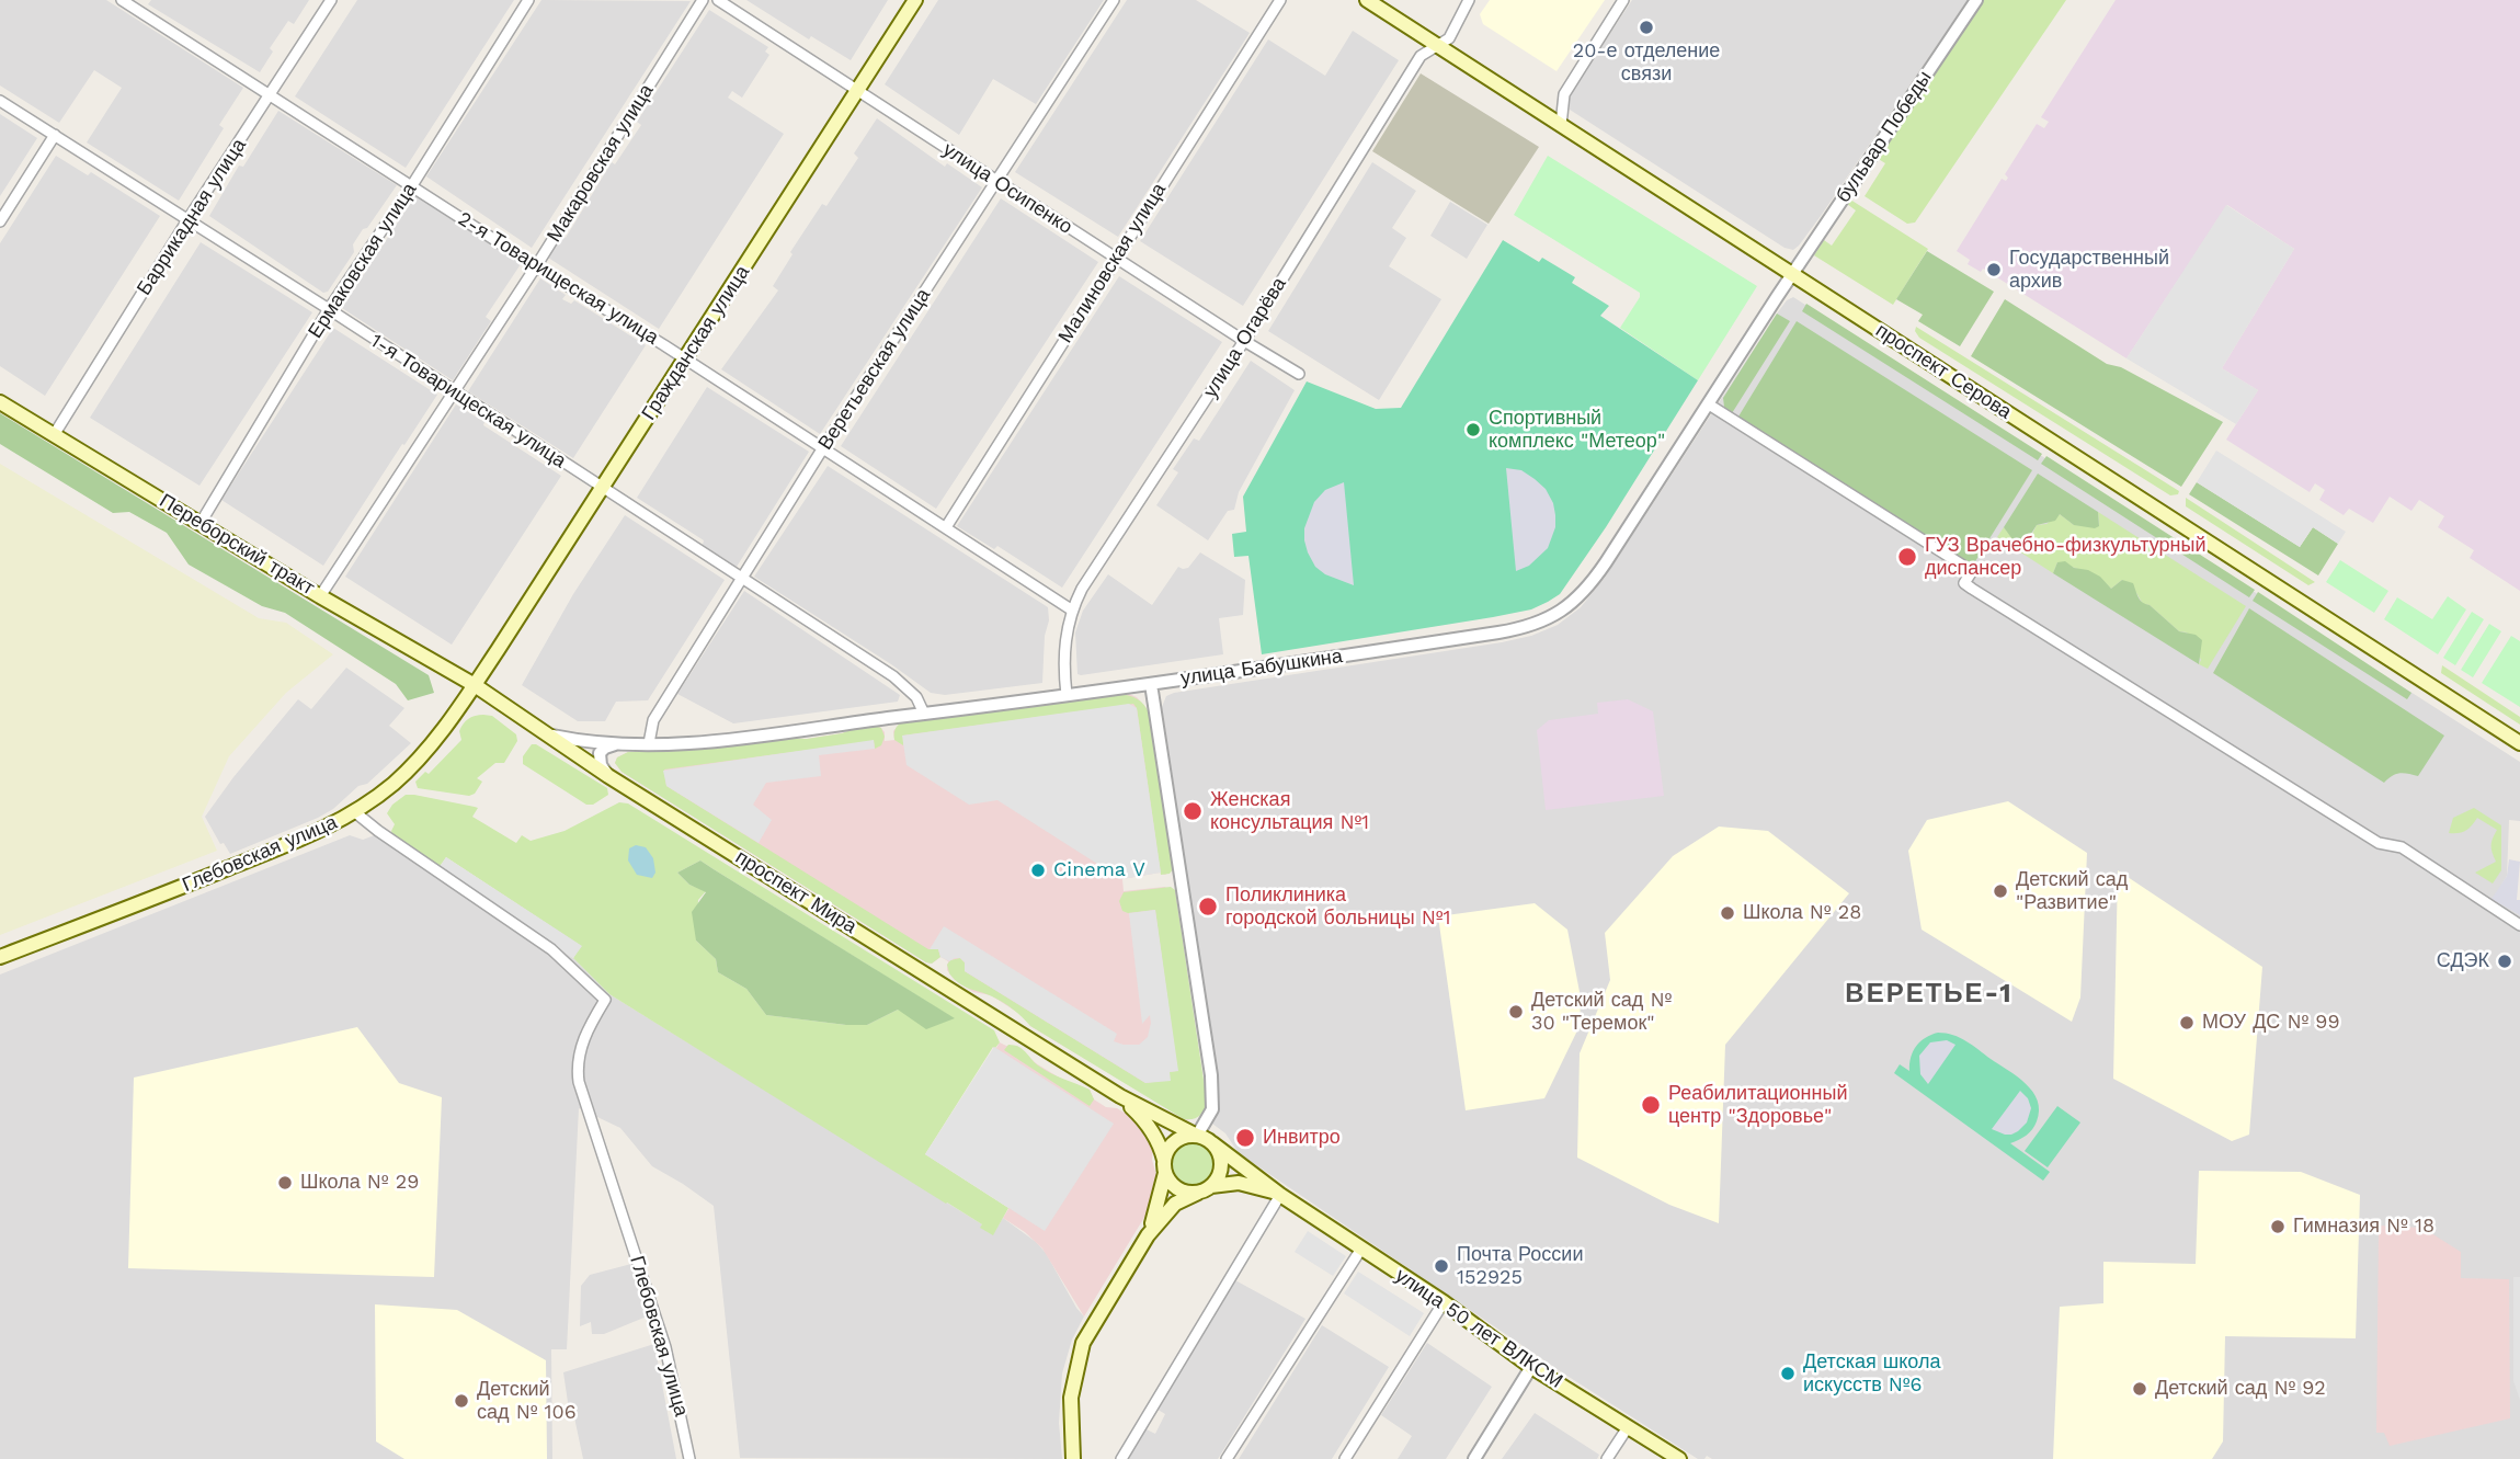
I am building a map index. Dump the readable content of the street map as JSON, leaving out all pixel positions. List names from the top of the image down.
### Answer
{
  "streets": {
    "main road": [
      "Гражданская улица",
      "проспект Серова",
      "Переборский тракт",
      "Глебовская улица",
      "проспект Мира",
      "улица 50 лет ВЛКСМ"
    ],
    "street": [
      "бульвар Победы",
      "Макаровская улица",
      "улица Осипенко",
      "Баррикадная улица",
      "Ермаковская улица",
      "Малиновская улица",
      "2-я Товарищеская улица",
      "улица Огарёва",
      "Веретьевская улица",
      "1-я Товарищеская улица",
      "улица Бабушкина"
    ]
  },
  "crossings": [
    ["бульвар Победы", "проспект Серова"],
    ["бульвар Победы", "улица Бабушкина"],
    ["Макаровская улица", "2-я Товарищеская улица"],
    ["Макаровская улица", "1-я Товарищеская улица"],
    ["Макаровская улица", "Переборский тракт"],
    ["улица Осипенко", "Малиновская улица"],
    ["улица Осипенко", "улица Огарёва"],
    ["улица Осипенко", "Гражданская улица"],
    ["улица Осипенко", "Веретьевская улица"],
    ["Баррикадная улица", "2-я Товарищеская улица"],
    ["Баррикадная улица", "1-я Товарищеская улица"],
    ["Баррикадная улица", "Переборский тракт"],
    ["Ермаковская улица", "2-я Товарищеская улица"],
    ["Ермаковская улица", "1-я Товарищеская улица"],
    ["Ермаковская улица", "Переборский тракт"],
    ["Малиновская улица", "2-я Товарищеская улица"],
    ["2-я Товарищеская улица", "улица Огарёва"],
    ["2-я Товарищеская улица", "Гражданская улица"],
    ["2-я Товарищеская улица", "Веретьевская улица"],
    ["улица Огарёва", "проспект Серова"],
    ["улица Огарёва", "улица Бабушкина"],
    ["Гражданская улица", "1-я Товарищеская улица"],
    ["Гражданская улица", "Переборский тракт"],
    ["Гражданская улица", "Глебовская улица"],
    ["Гражданская улица", "проспект Мира"],
    ["Веретьевская улица", "1-я Товарищеская улица"],
    ["Веретьевская улица", "улица Бабушкина"],
    ["проспект Серова", "улица Бабушкина"],
    ["1-я Товарищеская улица", "улица Бабушкина"],
    ["Переборский тракт", "Глебовская улица"],
    ["Переборский тракт", "проспект Мира"],
    ["улица Бабушкина", "проспект Мира"],
    ["Глебовская улица", "проспект Мира"],
    ["проспект Мира", "улица 50 лет ВЛКСМ"]
  ],
  "districts": ["ВЕРЕТЬЕ-1"],
  "places": [
    "20-е отделение связи",
    "Государственный архив",
    "Спортивный комплекс \"Метеор\"",
    "ГУЗ Врачебно-физкультурный диспансер",
    "Женская консультация №1",
    "Cinema V",
    "Детский сад \"Развитие\"",
    "Поликлиника городской больницы №1",
    "Школа № 28",
    "СДЭК",
    "Детский сад № 30 \"Теремок\"",
    "МОУ ДС № 99",
    "Реабилитационный центр \"Здоровье\"",
    "Инвитро",
    "Школа № 29",
    "Гимназия № 18",
    "Почта России 152925",
    "Детская школа искусств №6",
    "Детский сад № 92",
    "Детский сад № 106"
  ]
}
